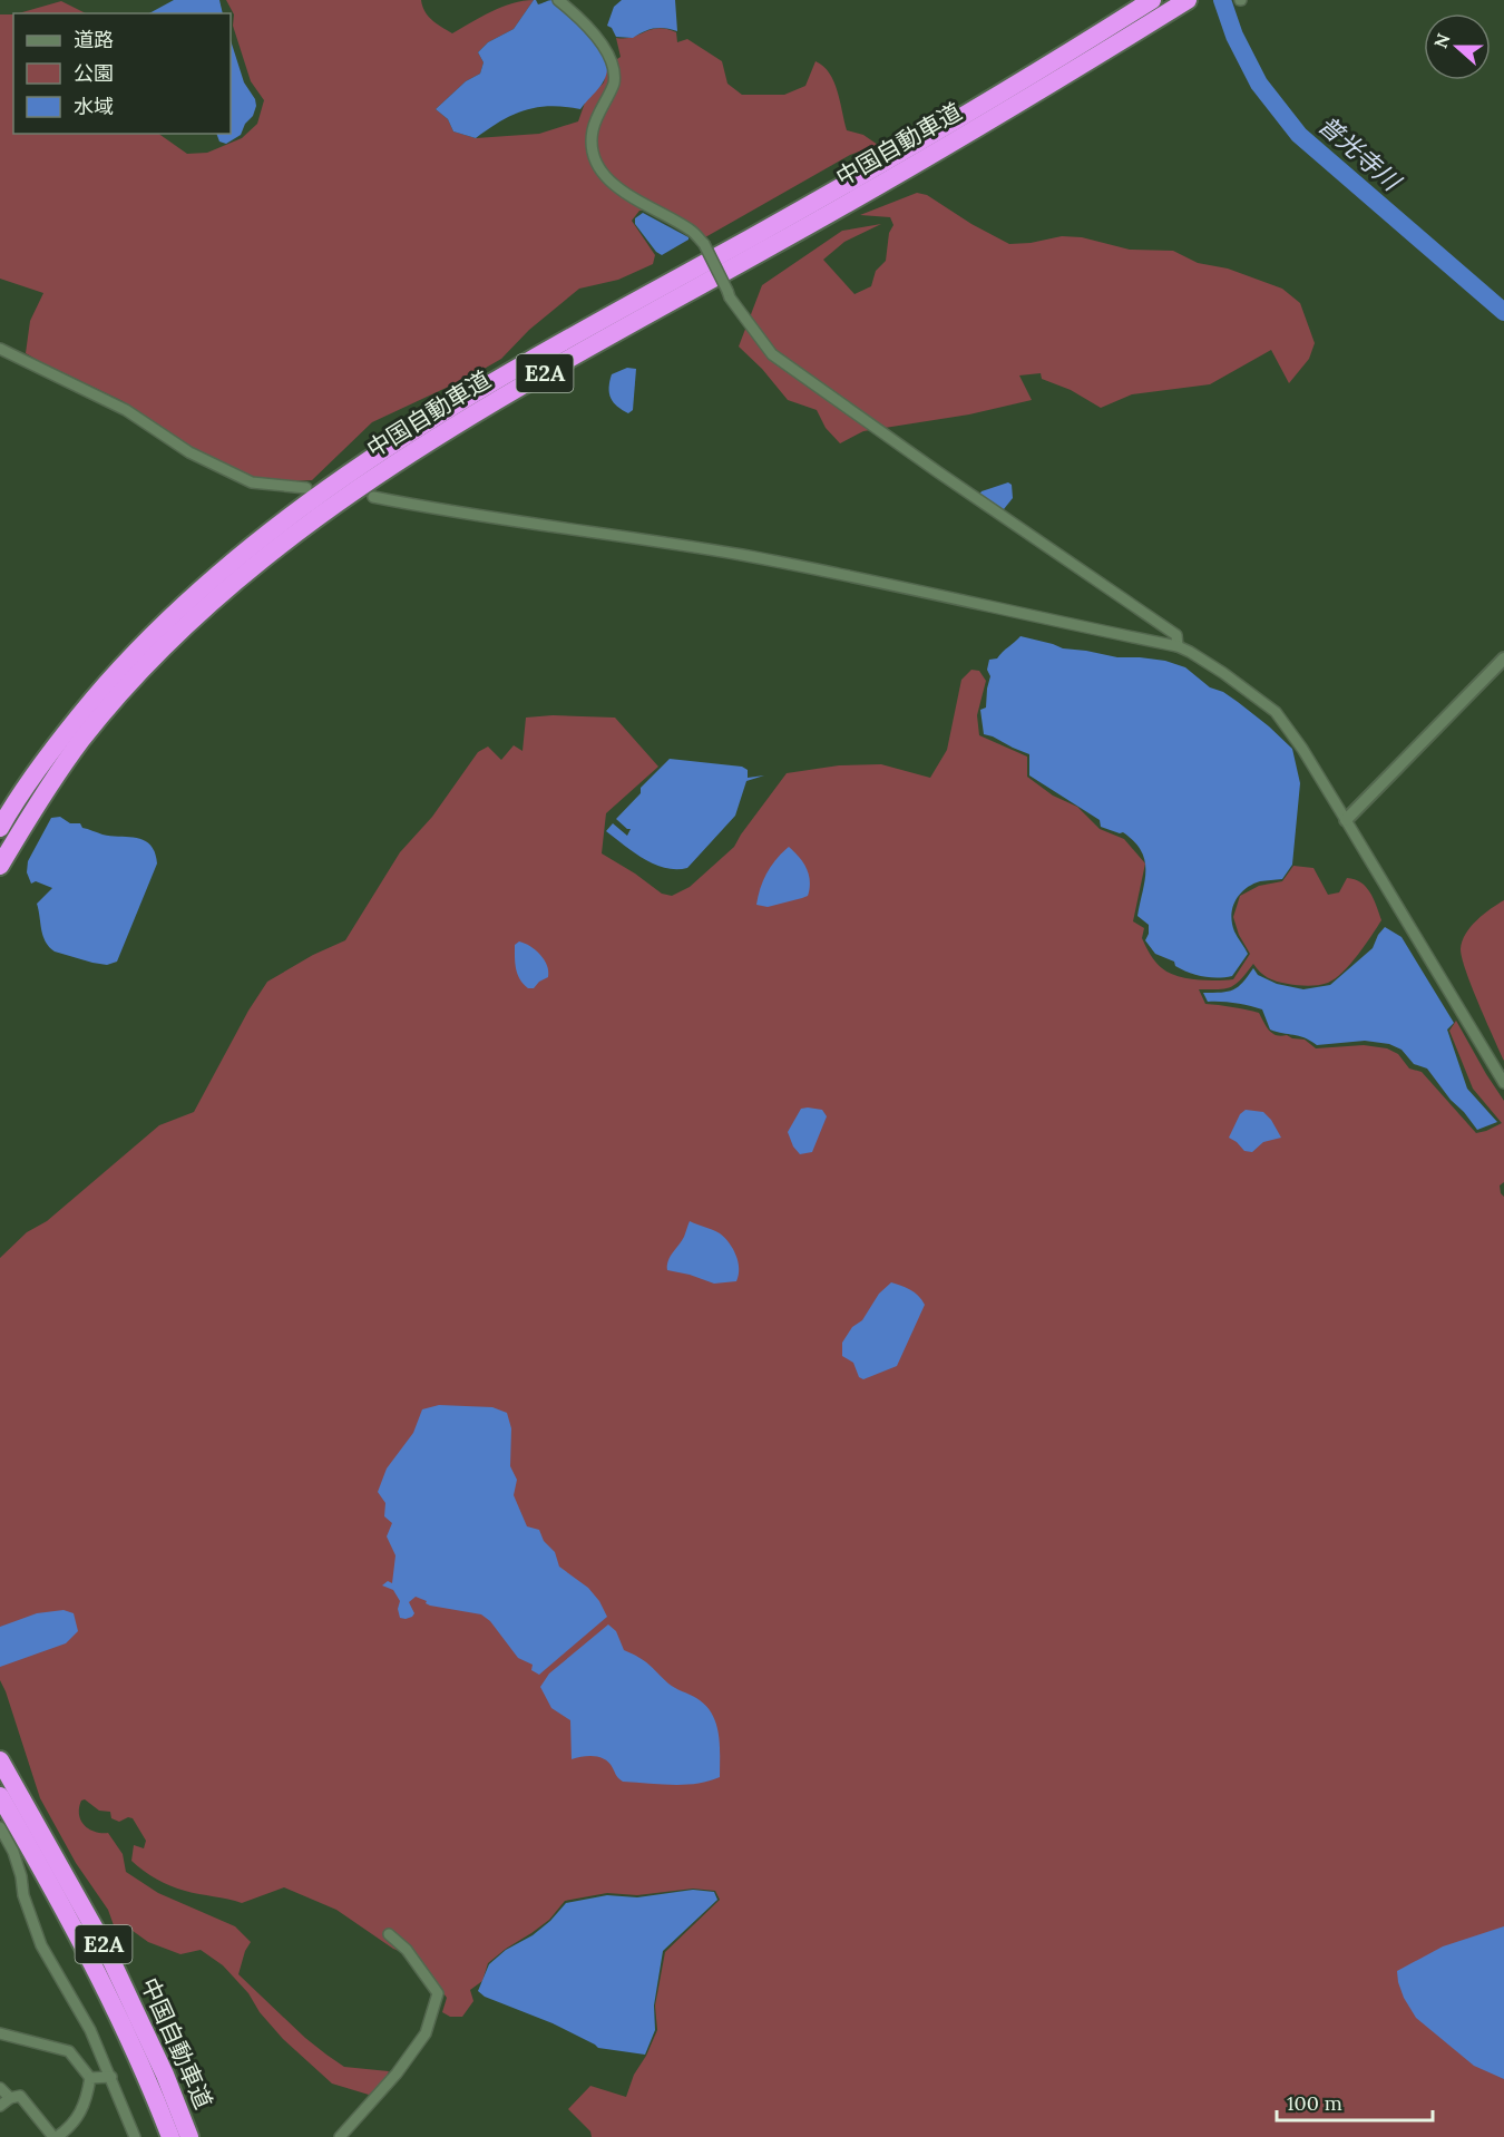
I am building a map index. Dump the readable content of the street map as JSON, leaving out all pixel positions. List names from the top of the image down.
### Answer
{
  "streets": {
    "highway": ["中国自動車道", "E2A"]
  },
  "water": ["普光寺川"],
  "legend": ["道路", "公園", "水域"],
  "scale_bar": "100 m",
  "north": "left"
}
